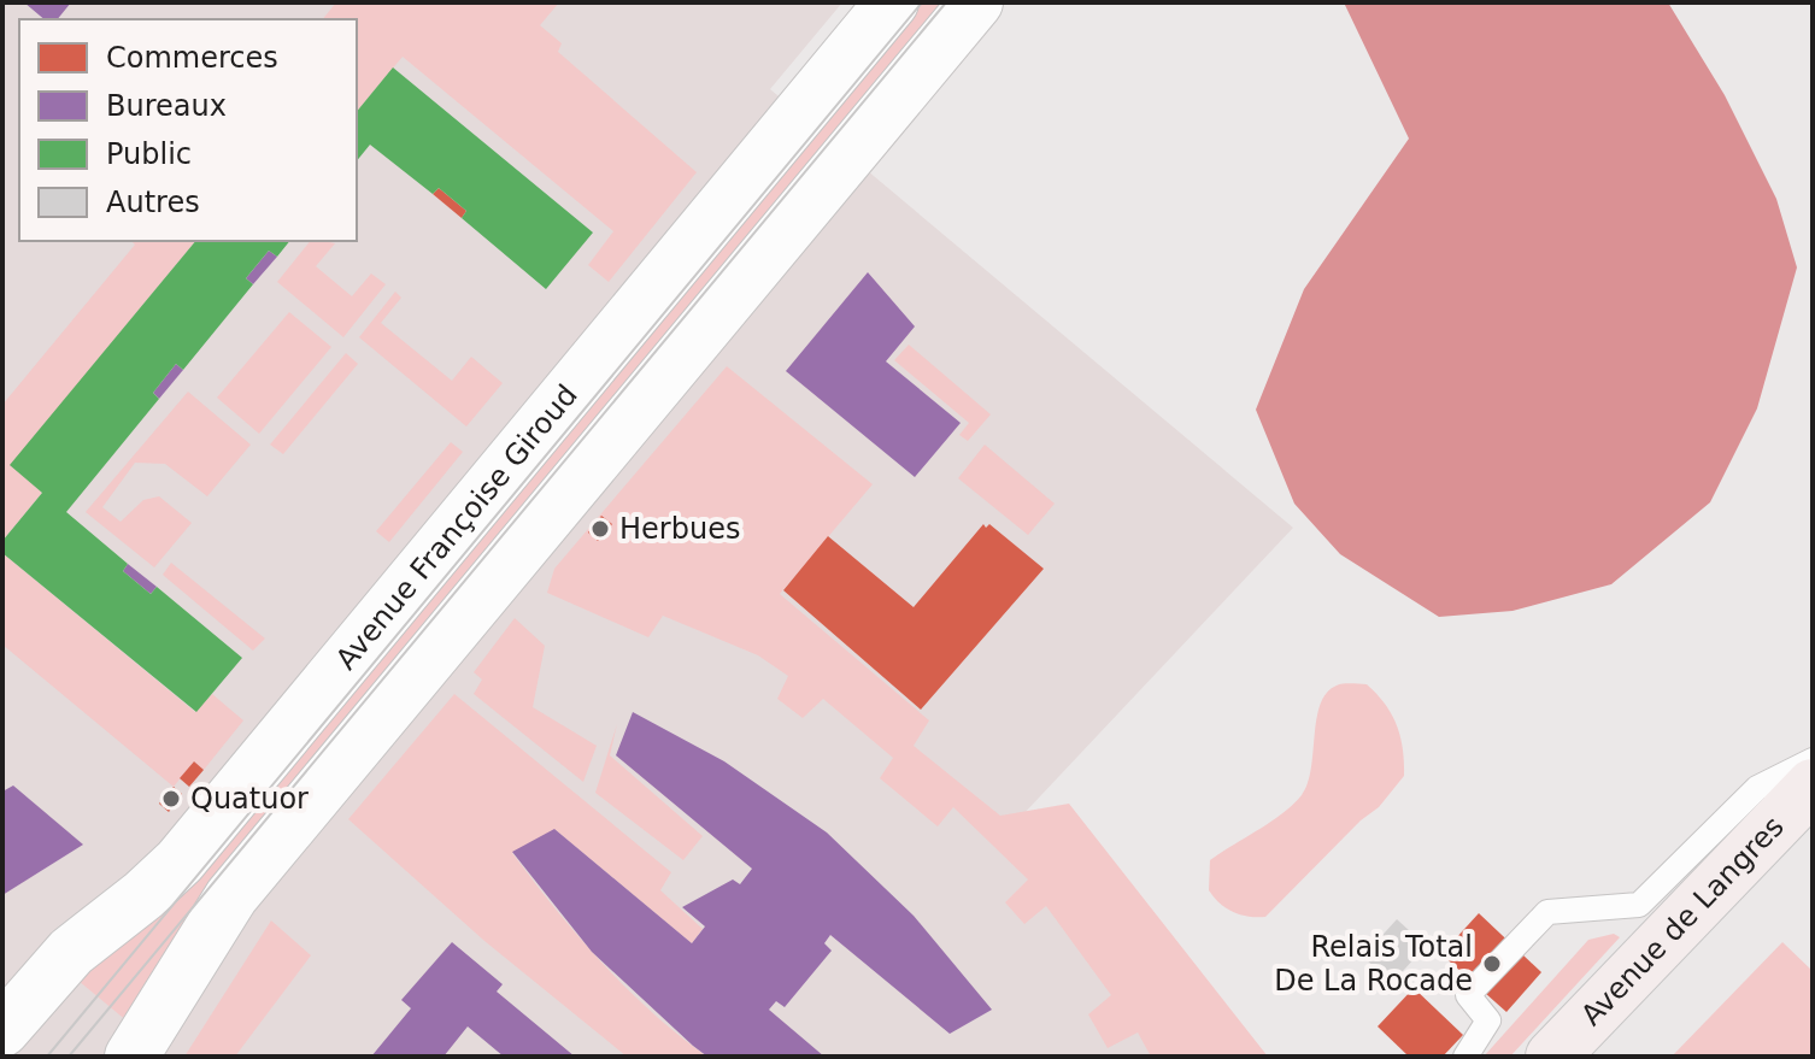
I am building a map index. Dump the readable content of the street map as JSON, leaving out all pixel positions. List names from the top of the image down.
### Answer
{
  "streets": {
    "main road": ["Avenue de Langres"],
    "street": ["Avenue Françoise Giroud"]
  },
  "places": ["Herbues", "Quatuor", "Relais Total De La Rocade"],
  "legend": [
    "Commerces",
    "Bureaux",
    "Public",
    "Autres"
  ]
}
